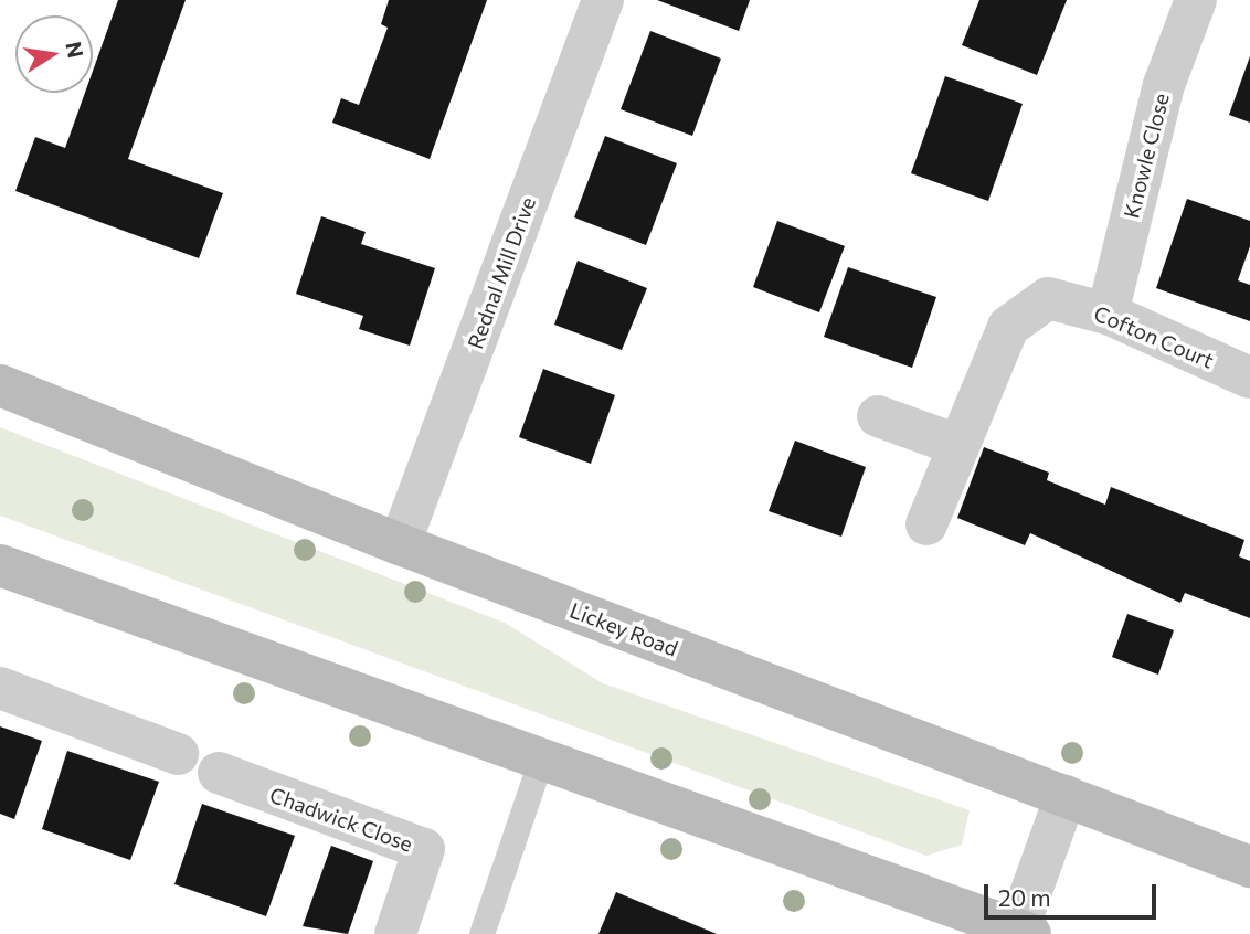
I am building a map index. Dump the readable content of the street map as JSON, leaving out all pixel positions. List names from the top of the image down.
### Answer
{
  "streets": {
    "main road": ["Lickey Road"],
    "street": [
      "Knowle Close",
      "Rednal Mill Drive",
      "Cofton Court",
      "Chadwick Close"
    ]
  },
  "crossings": [
    ["Knowle Close", "Cofton Court"],
    ["Rednal Mill Drive", "Lickey Road"]
  ],
  "scale_bar": "20 m",
  "north": "right"
}
